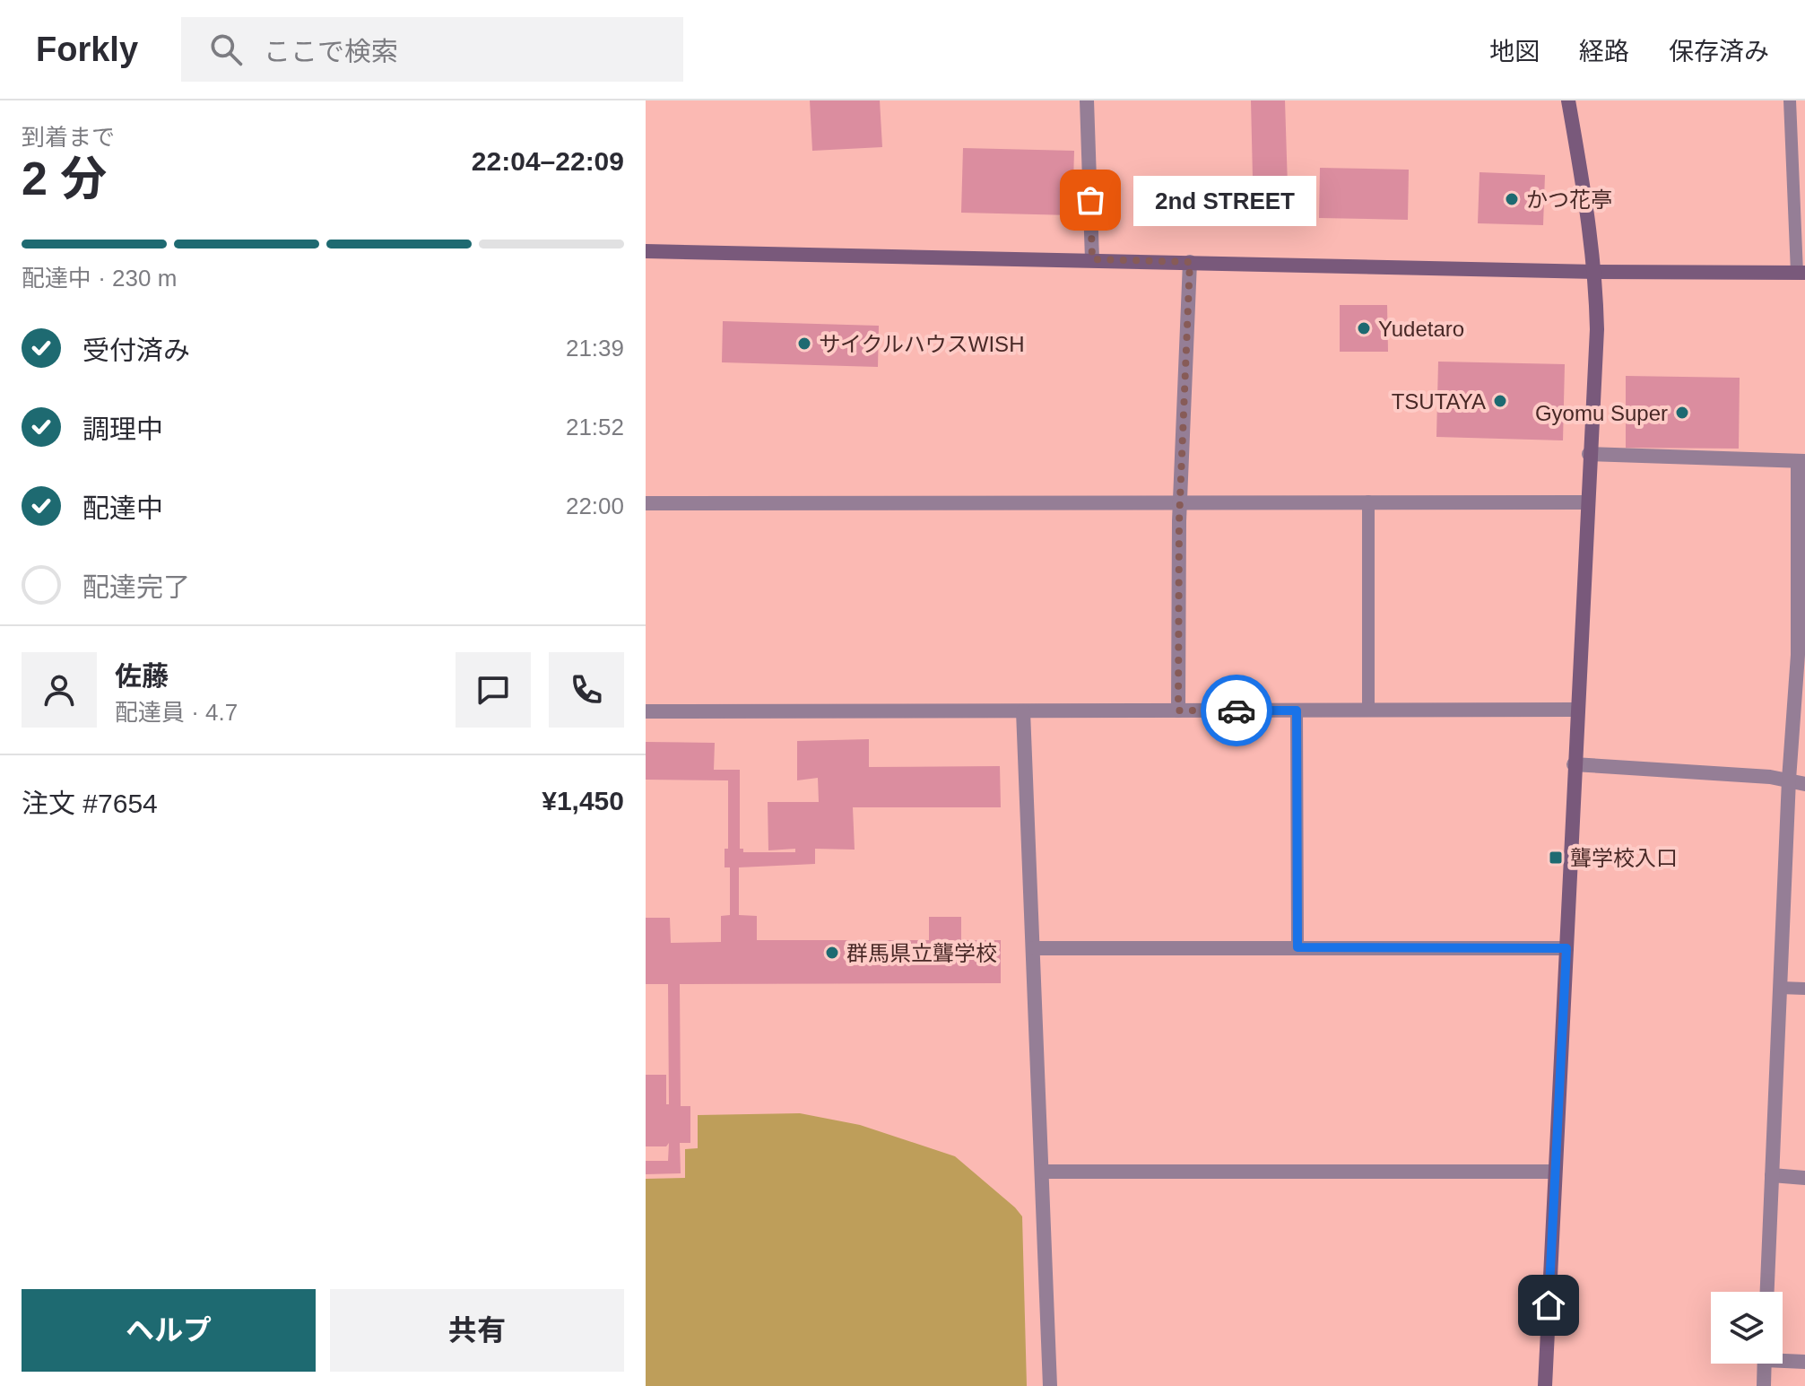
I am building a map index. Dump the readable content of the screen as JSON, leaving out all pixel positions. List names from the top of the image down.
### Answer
{
  "places": {
    "other": [
      "かつ花亭",
      "2nd STREET",
      "Yudetaro",
      "サイクルハウスWISH",
      "TSUTAYA",
      "Gyomu Super",
      "群馬県立聾学校"
    ],
    "transit": ["聾学校入口"]
  },
  "page": {
    "header": "Forkly",
    "search": "ここで検索",
    "nav": ["地図", "経路", "保存済み"],
    "heading": ["2 分", "到着まで", "22:04–22:09"],
    "panel": [
      "佐藤",
      "配達員 · 4.7",
      "注文 #7654",
      "¥1,450"
    ],
    "bubble": "2nd STREET",
    "bar": "配達中 · 230 m",
    "list": [
      ["受付済み", "21:39"],
      ["調理中", "21:52"],
      ["配達中", "22:00"],
      "配達完了"
    ],
    "buttons": ["ヘルプ", "共有"]
  }
}
